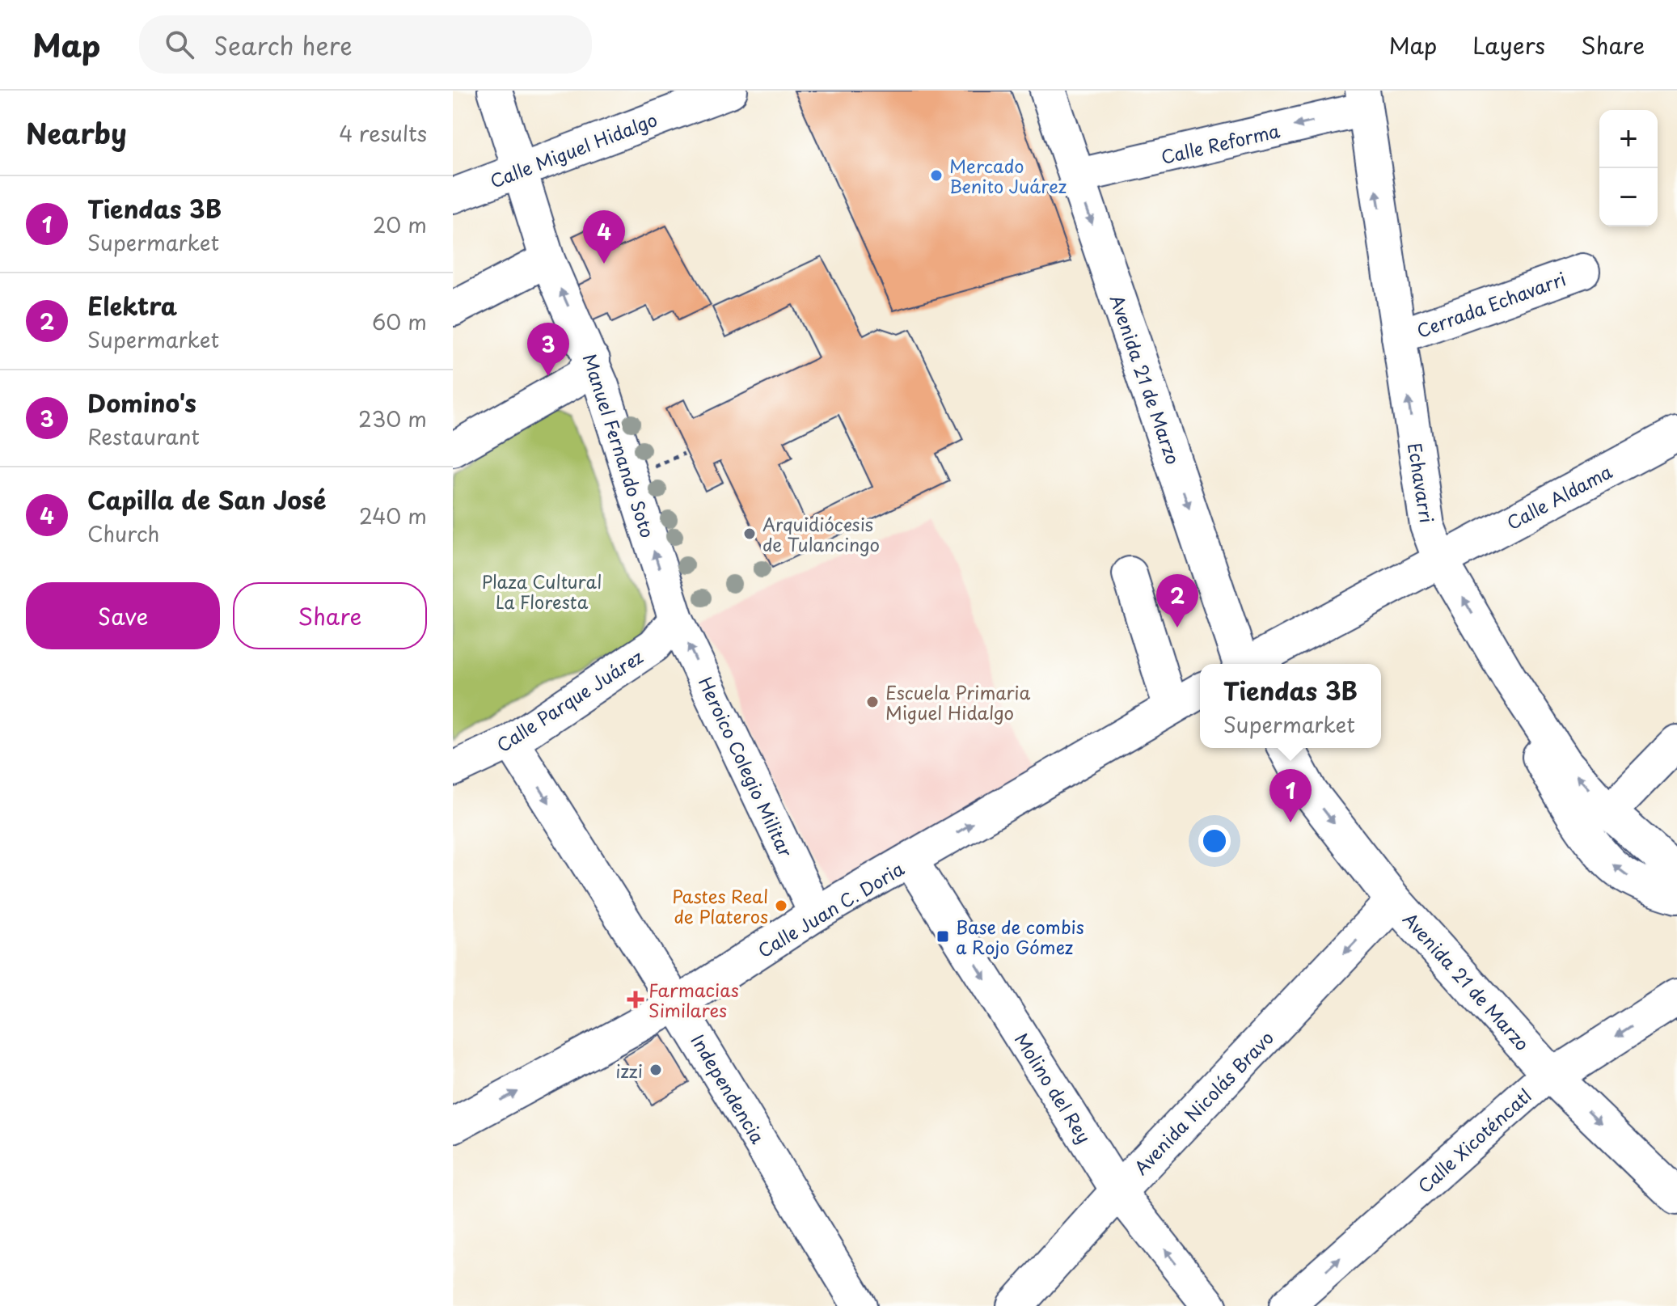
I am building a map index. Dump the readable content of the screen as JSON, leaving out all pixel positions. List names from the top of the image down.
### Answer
{
  "streets": {
    "main road": ["Avenida 21 de Marzo", "Avenida Nicolás Bravo", "Calle Xicoténcatl"],
    "street": [
      "Calle Reforma",
      "Calle Miguel Hidalgo",
      "Cerrada Echavarri",
      "Manuel Fernando Soto",
      "Echavarri",
      "Calle Aldama",
      "Calle Parque Juárez",
      "Heroico Colegio Militar",
      "Calle Juan C. Doria",
      "Molino del Rey",
      "Independencia"
    ]
  },
  "crossings": [
    ["Calle Reforma", "Avenida 21 de Marzo"],
    ["Calle Reforma", "Echavarri"],
    ["Calle Miguel Hidalgo", "Manuel Fernando Soto"],
    ["Cerrada Echavarri", "Echavarri"],
    ["Avenida 21 de Marzo", "Avenida Nicolás Bravo"],
    ["Avenida 21 de Marzo", "Calle Xicoténcatl"],
    ["Manuel Fernando Soto", "Calle Parque Juárez"],
    ["Manuel Fernando Soto", "Heroico Colegio Militar"],
    ["Echavarri", "Calle Aldama"],
    ["Calle Parque Juárez", "Heroico Colegio Militar"],
    ["Calle Parque Juárez", "Independencia"],
    ["Heroico Colegio Militar", "Calle Juan C. Doria"],
    ["Calle Juan C. Doria", "Molino del Rey"],
    ["Calle Juan C. Doria", "Independencia"],
    ["Molino del Rey", "Avenida Nicolás Bravo"]
  ],
  "one_way": [
    "Calle Reforma",
    "Avenida 21 de Marzo",
    "Manuel Fernando Soto",
    "Heroico Colegio Militar",
    "Calle Juan C. Doria",
    "Independencia",
    "Avenida Nicolás Bravo"
  ],
  "parks": ["Plaza Cultural La Floresta"],
  "places": {
    "other": [
      "Mercado Benito Juárez",
      "Arquidiócesis de Tulancingo",
      "Escuela Primaria Miguel Hidalgo",
      "Pastes Real de Plateros",
      "izzi"
    ],
    "transit": ["Base de combis a Rojo Gómez"],
    "health": ["Farmacias Similares"]
  },
  "page": {
    "header": "Map",
    "search": "Search here",
    "nav": ["Map", "Layers", "Share"],
    "heading": ["Nearby", "4 results"],
    "map_buttons": ["+", "−"],
    "list": [
      {
        "mark": "1",
        "name": "Tiendas 3B",
        "note": "Supermarket",
        "value": "20 m"
      },
      {
        "mark": "2",
        "name": "Elektra",
        "note": "Supermarket",
        "value": "60 m"
      },
      {
        "mark": "3",
        "name": "Domino's",
        "note": "Restaurant",
        "value": "230 m"
      },
      {
        "mark": "4",
        "name": "Capilla de San José",
        "note": "Church",
        "value": "240 m"
      }
    ],
    "pins": [
      "4",
      "3",
      "2",
      "1"
    ],
    "buttons": ["Save", "Share"],
    "popup": ["Tiendas 3B", "Supermarket"]
  }
}
